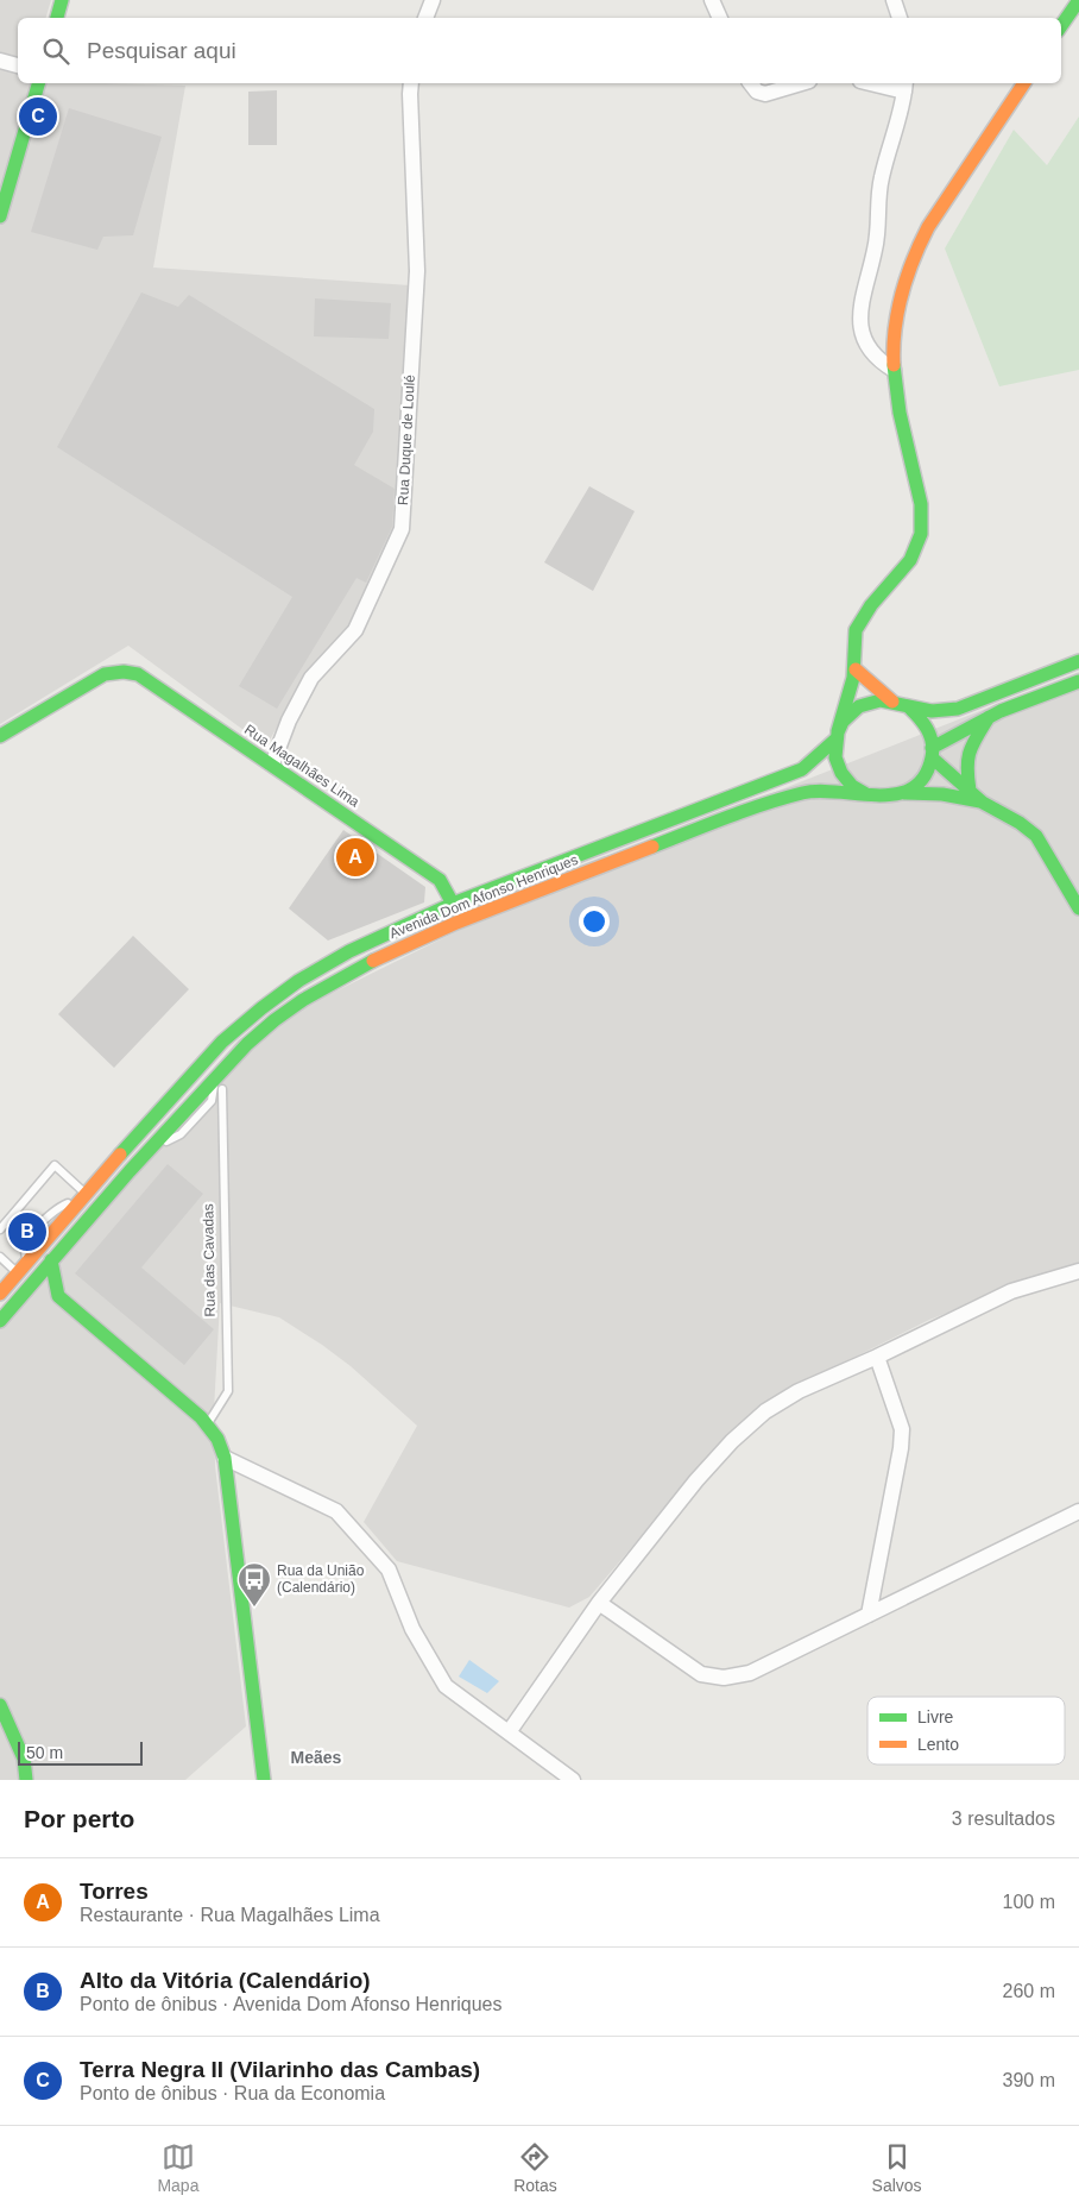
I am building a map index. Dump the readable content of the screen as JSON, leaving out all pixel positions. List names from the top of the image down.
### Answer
{
  "streets": {
    "main road": ["Rua Magalhães Lima", "Avenida Dom Afonso Henriques"],
    "street": ["Rua Duque de Loulé"],
    "lane": ["Rua das Cavadas"]
  },
  "crossings": [
    ["Rua Duque de Loulé", "Rua Magalhães Lima"],
    ["Rua Magalhães Lima", "Avenida Dom Afonso Henriques"],
    ["Avenida Dom Afonso Henriques", "Rua das Cavadas"]
  ],
  "districts": ["Meães"],
  "places": {
    "bus stop": ["Rua da União (Calendário)"]
  },
  "legend": ["Livre", "Lento"],
  "scale_bar": "50 m",
  "page": {
    "search": "Pesquisar aqui",
    "pins": ["C", "A", "B"],
    "scale": "50 m",
    "heading": ["Por perto", "3 resultados"],
    "list": [
      {
        "mark": "A",
        "name": "Torres",
        "note": "Restaurante · Rua Magalhães Lima",
        "value": "100 m"
      },
      {
        "mark": "B",
        "name": "Alto da Vitória (Calendário)",
        "note": "Ponto de ônibus · Avenida Dom Afonso Henriques",
        "value": "260 m"
      },
      {
        "mark": "C",
        "name": "Terra Negra II (Vilarinho das Cambas)",
        "note": "Ponto de ônibus · Rua da Economia",
        "value": "390 m"
      }
    ],
    "nav": ["Mapa", "Rotas", "Salvos"]
  }
}
